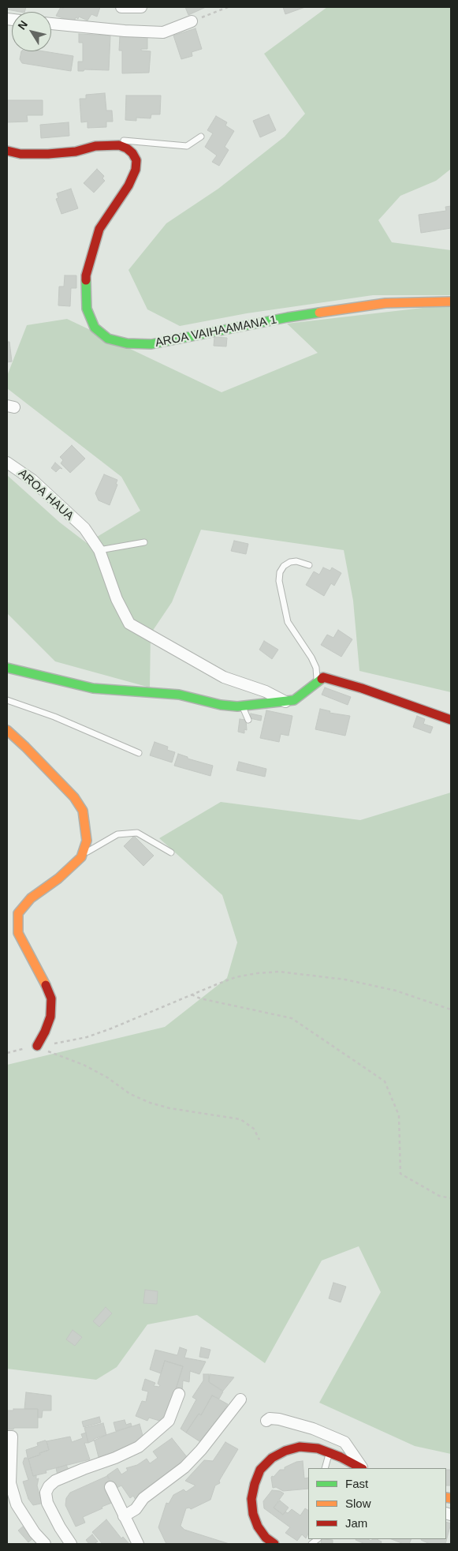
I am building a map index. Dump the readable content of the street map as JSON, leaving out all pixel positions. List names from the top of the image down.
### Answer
{
  "streets": {
    "street": ["AROA VAIHAAMANA 1", "AROA HAUA"]
  },
  "legend": ["Fast", "Slow", "Jam"],
  "north": "top left"
}
